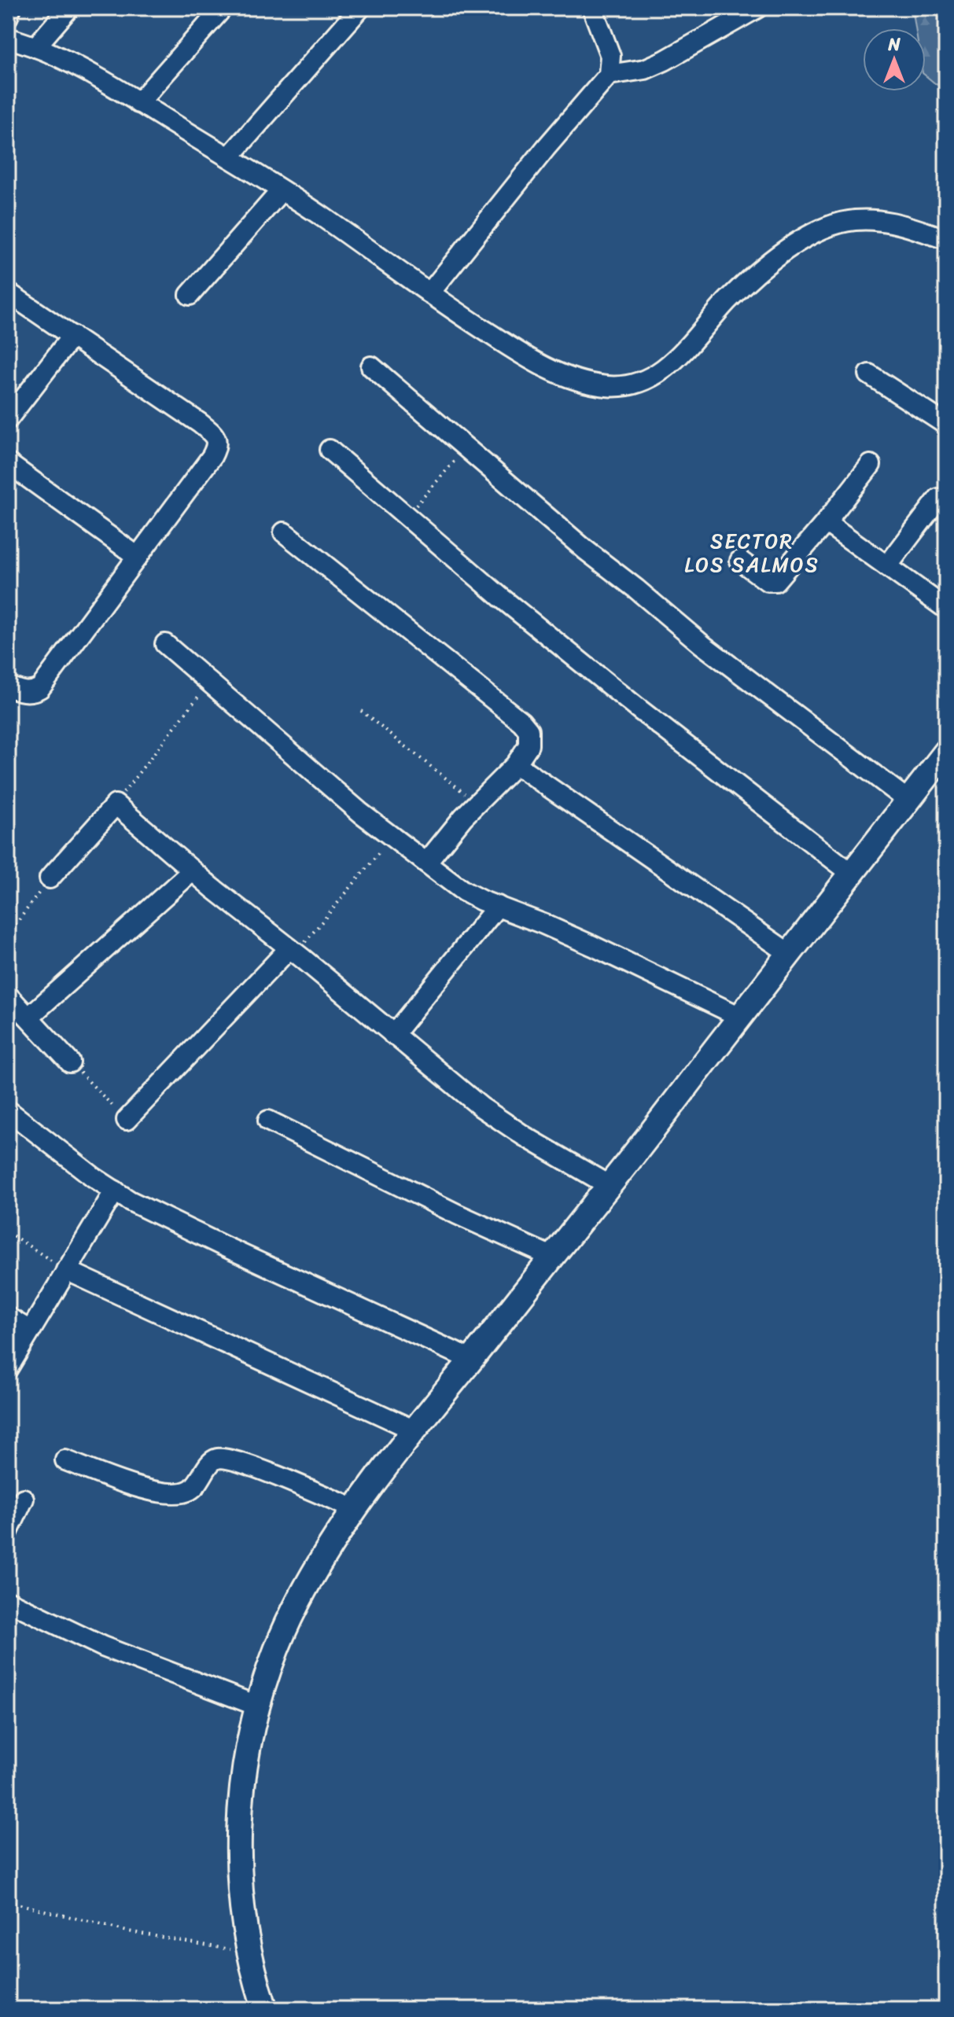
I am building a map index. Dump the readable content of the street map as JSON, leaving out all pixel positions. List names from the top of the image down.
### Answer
{
  "districts": ["SECTOR LOS SALMOS"],
  "north": "top"
}
